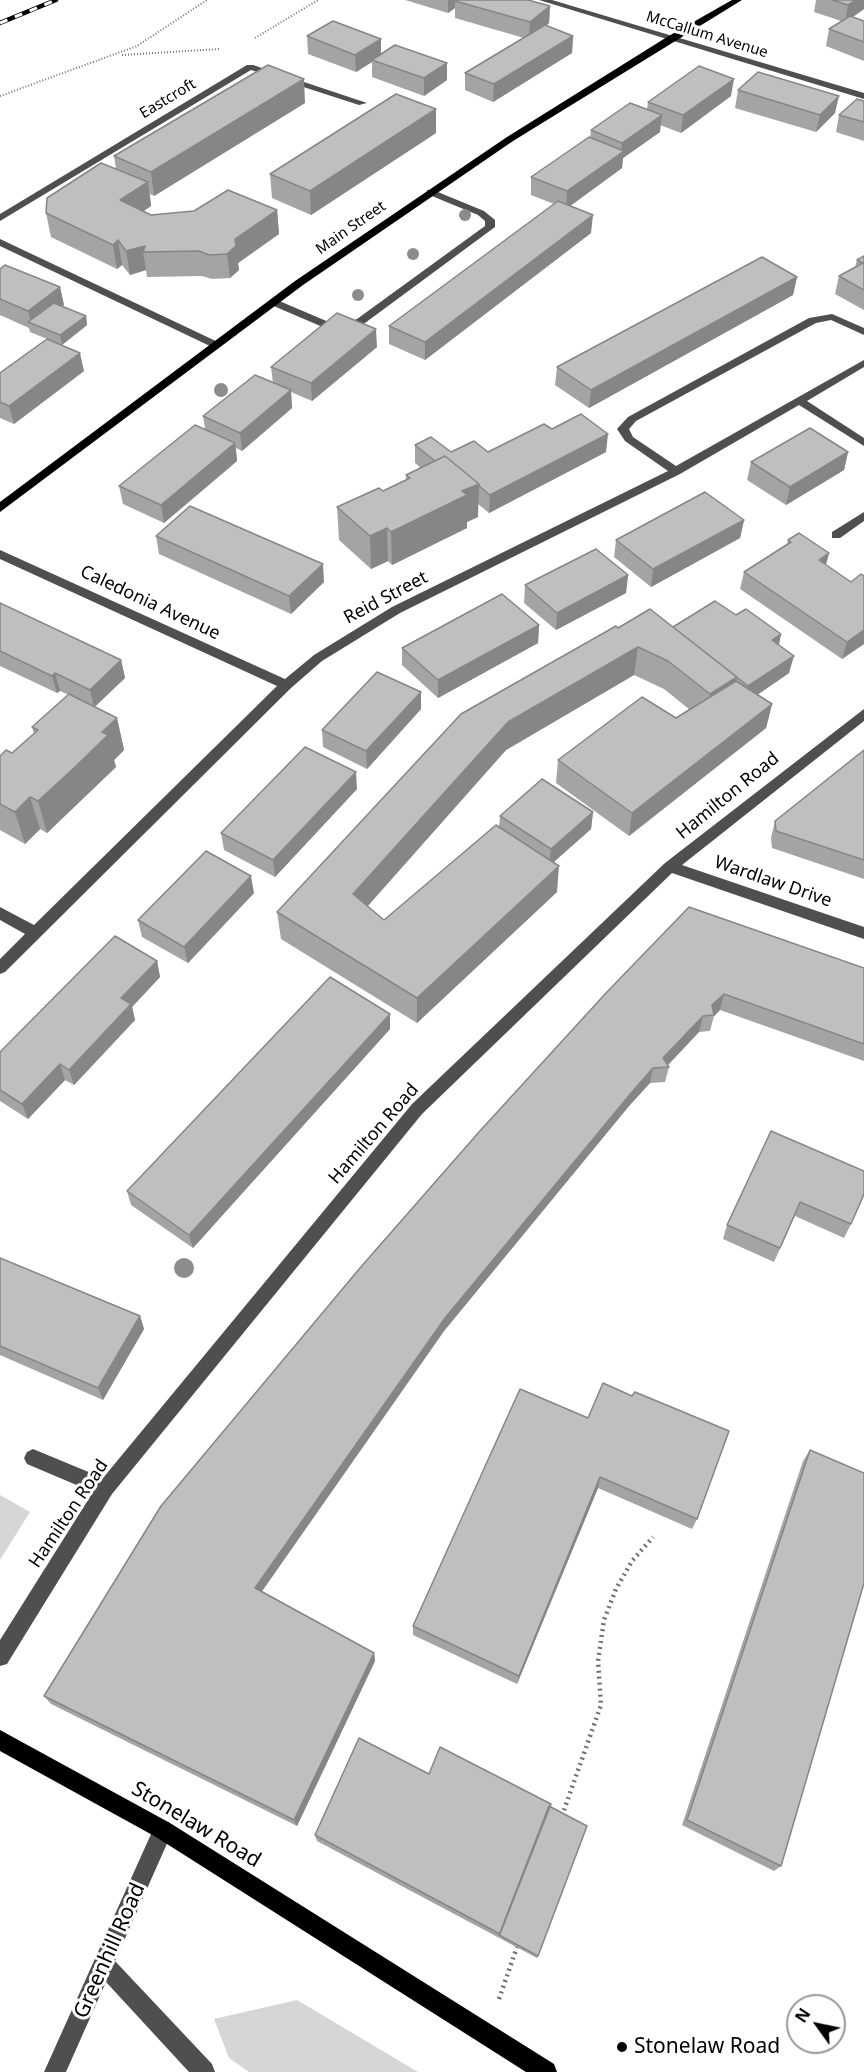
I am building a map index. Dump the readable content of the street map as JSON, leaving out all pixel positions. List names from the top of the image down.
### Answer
{
  "streets": {
    "main road": ["Main Street", "Stonelaw Road"],
    "street": [
      "McCallum Avenue",
      "Eastcroft",
      "Reid Street",
      "Caledonia Avenue",
      "Hamilton Road",
      "Wardlaw Drive",
      "Greenhill Road"
    ]
  },
  "crossings": [
    ["McCallum Avenue", "Main Street"],
    ["Reid Street", "Caledonia Avenue"],
    ["Hamilton Road", "Wardlaw Drive"],
    ["Stonelaw Road", "Greenhill Road"]
  ],
  "places": ["Stonelaw Road"],
  "north": "top left"
}
